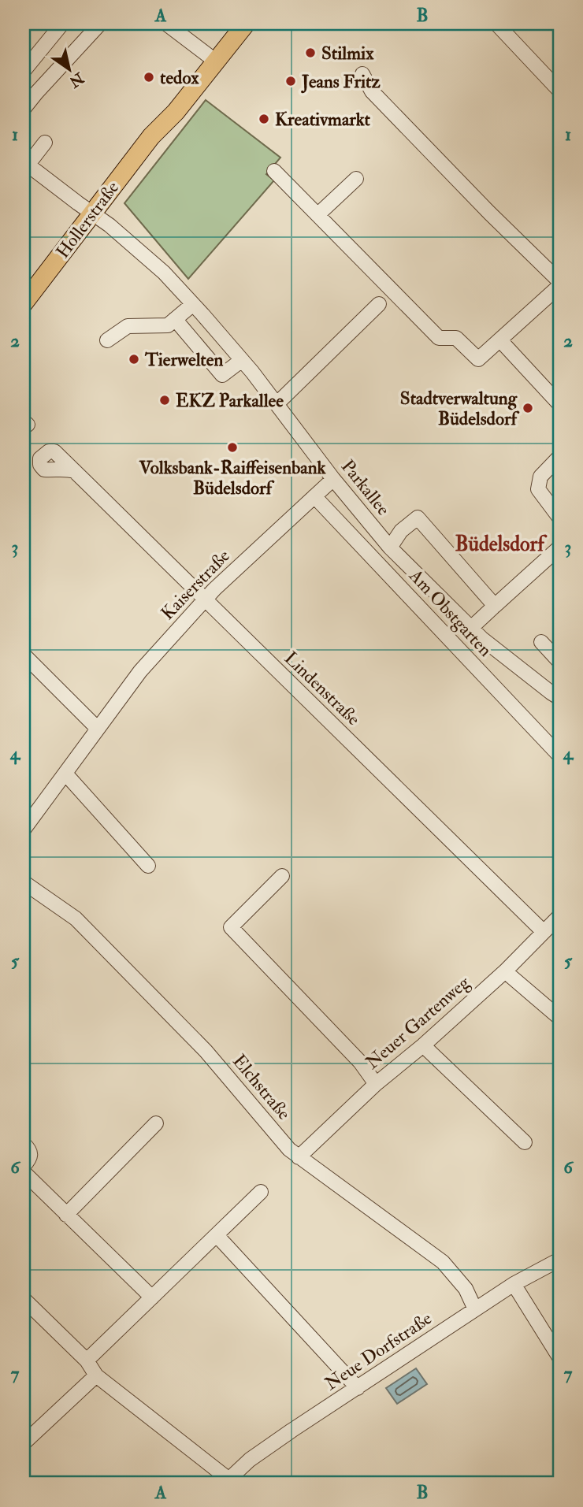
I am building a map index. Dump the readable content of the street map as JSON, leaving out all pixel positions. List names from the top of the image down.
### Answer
{
  "streets": {
    "main road": ["Hollerstraße"],
    "street": [
      "Parkallee",
      "Kaiserstraße",
      "Am Obstgarten",
      "Lindenstraße",
      "Neuer Gartenweg",
      "Elchstraße",
      "Neue Dorfstraße"
    ]
  },
  "crossings": [
    ["Hollerstraße", "Parkallee"],
    ["Parkallee", "Kaiserstraße"],
    ["Kaiserstraße", "Am Obstgarten"],
    ["Kaiserstraße", "Lindenstraße"],
    ["Lindenstraße", "Neuer Gartenweg"],
    ["Neuer Gartenweg", "Elchstraße"],
    ["Elchstraße", "Neue Dorfstraße"]
  ],
  "districts": ["Büdelsdorf"],
  "places": [
    "Stilmix",
    "tedox",
    "Jeans Fritz",
    "Kreativmarkt",
    "Tierwelten",
    "EKZ Parkallee",
    "Stadtverwaltung Büdelsdorf",
    "Volksbank-Raiffeisenbank Büdelsdorf"
  ],
  "north": "bottom right",
  "grid": {
    "columns": ["A", "B"],
    "rows": [
      "1",
      "2",
      "3",
      "4",
      "5",
      "6",
      "7"
    ]
  }
}
